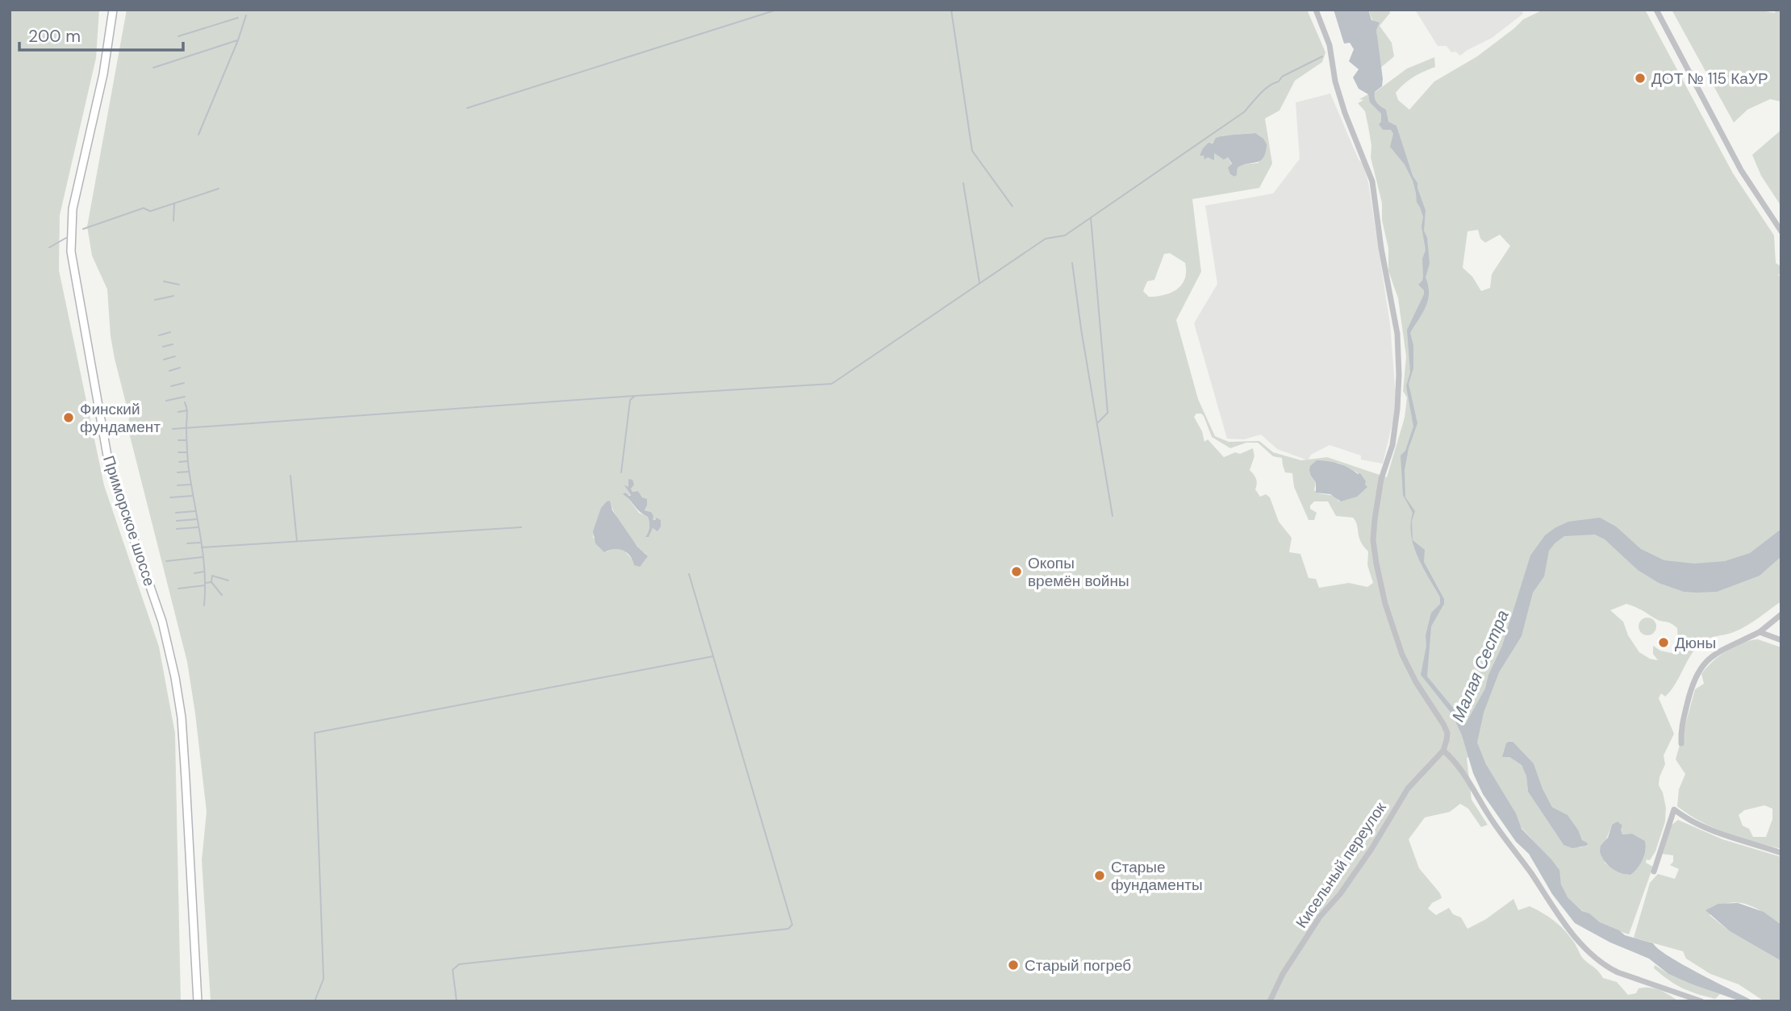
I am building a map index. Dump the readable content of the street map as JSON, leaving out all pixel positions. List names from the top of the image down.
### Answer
{
  "streets": {
    "main road": ["Приморское шоссе"],
    "street": ["Кисельный переулок"]
  },
  "water": ["Малая Сестра"],
  "places": [
    "ДОТ № 115 КаУР",
    "Финский фундамент",
    "Окопы времён войны",
    "Дюны",
    "Старые фундаменты",
    "Старый погреб"
  ],
  "scale_bar": "200 m"
}
